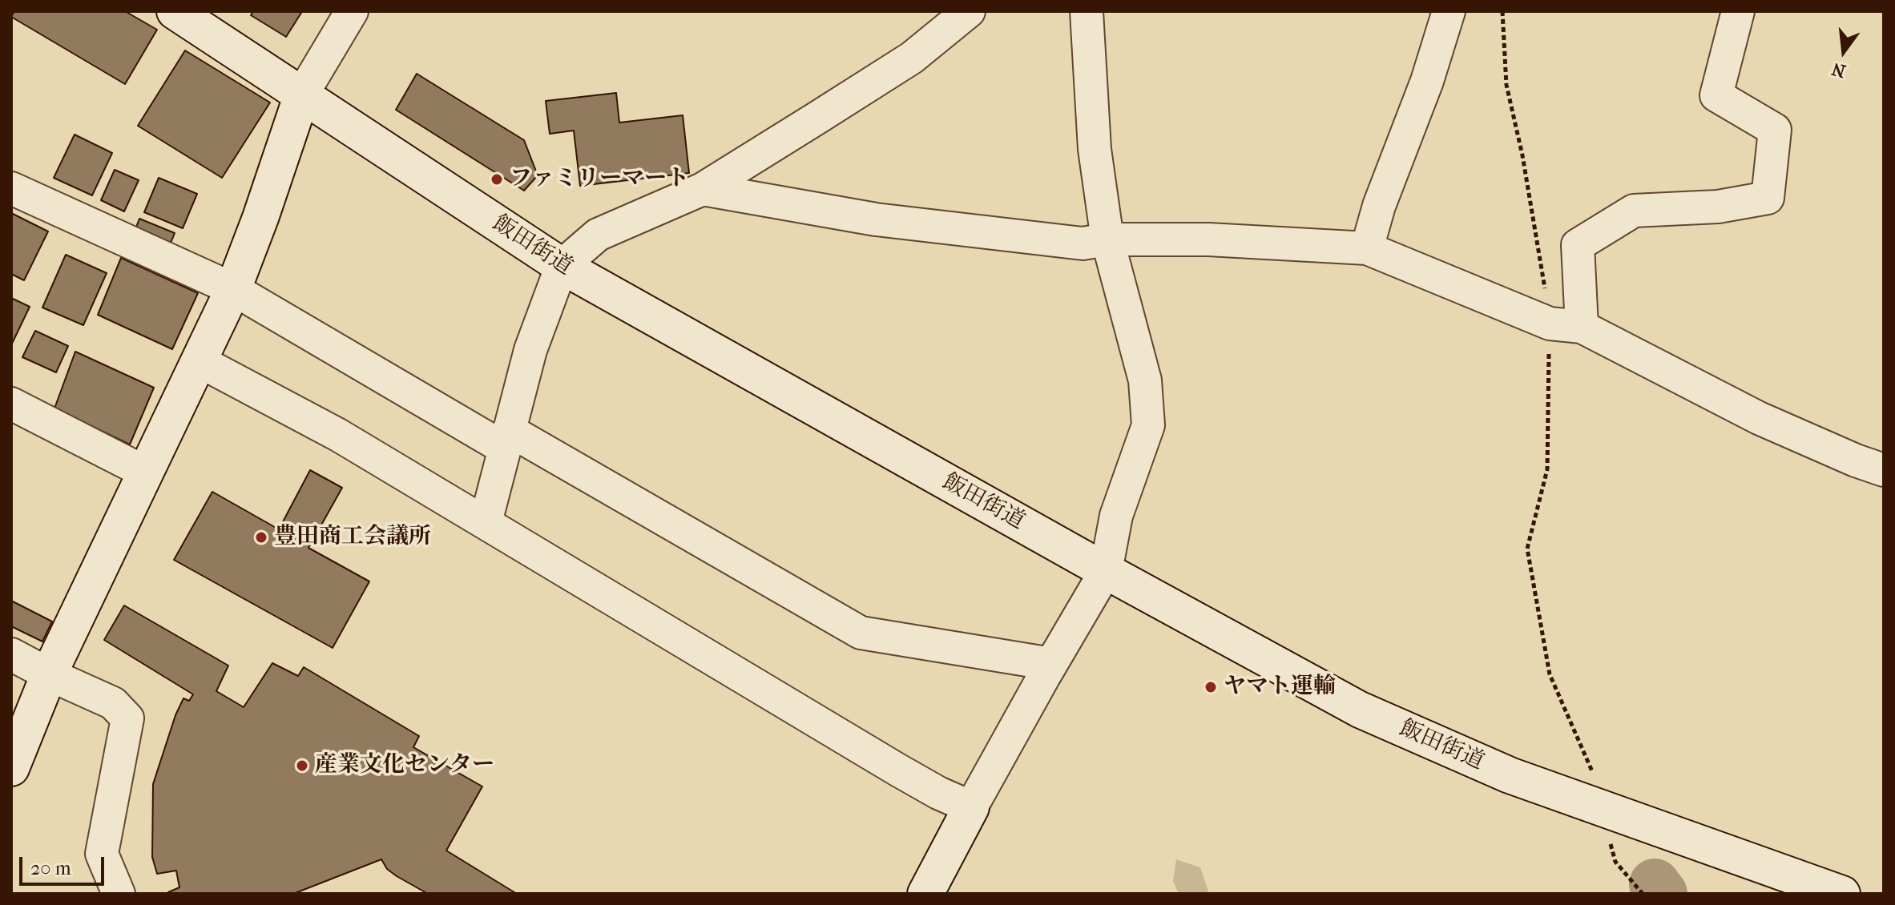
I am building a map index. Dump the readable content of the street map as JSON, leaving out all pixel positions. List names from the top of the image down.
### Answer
{
  "streets": {
    "main road": ["飯田街道"]
  },
  "places": [
    "ファミリーマート",
    "豊田商工会議所",
    "ヤマト運輸",
    "産業文化センター"
  ],
  "scale_bar": "20 m",
  "north": "bottom"
}
